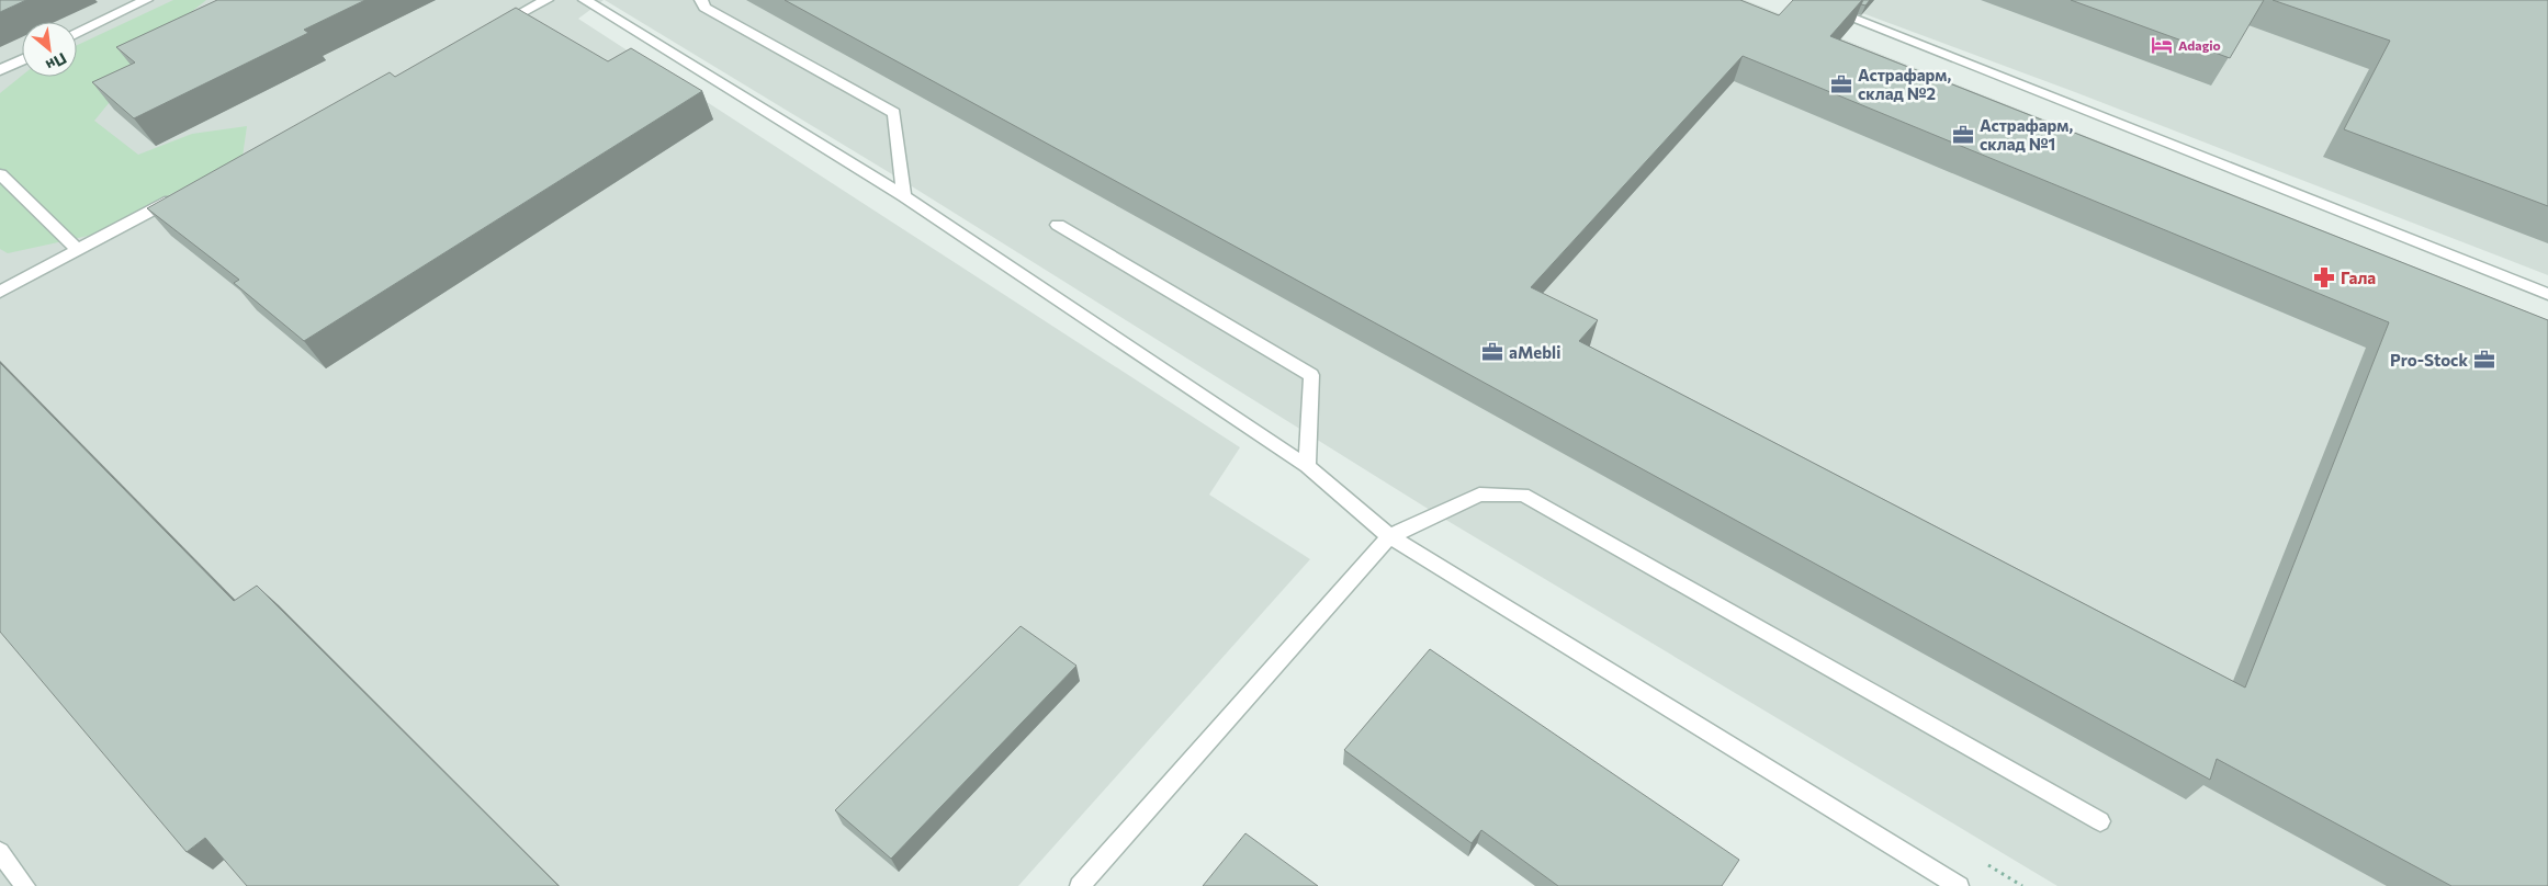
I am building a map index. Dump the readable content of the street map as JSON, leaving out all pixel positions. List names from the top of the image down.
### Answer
{
  "places": {
    "hotel": ["Adagio"],
    "office": [
      "Астрафарм, склад №2",
      "Астрафарм, склад №1",
      "aMebli",
      "Pro-Stock"
    ],
    "pharmacy": ["Гала"]
  },
  "north": "bottom right"
}
